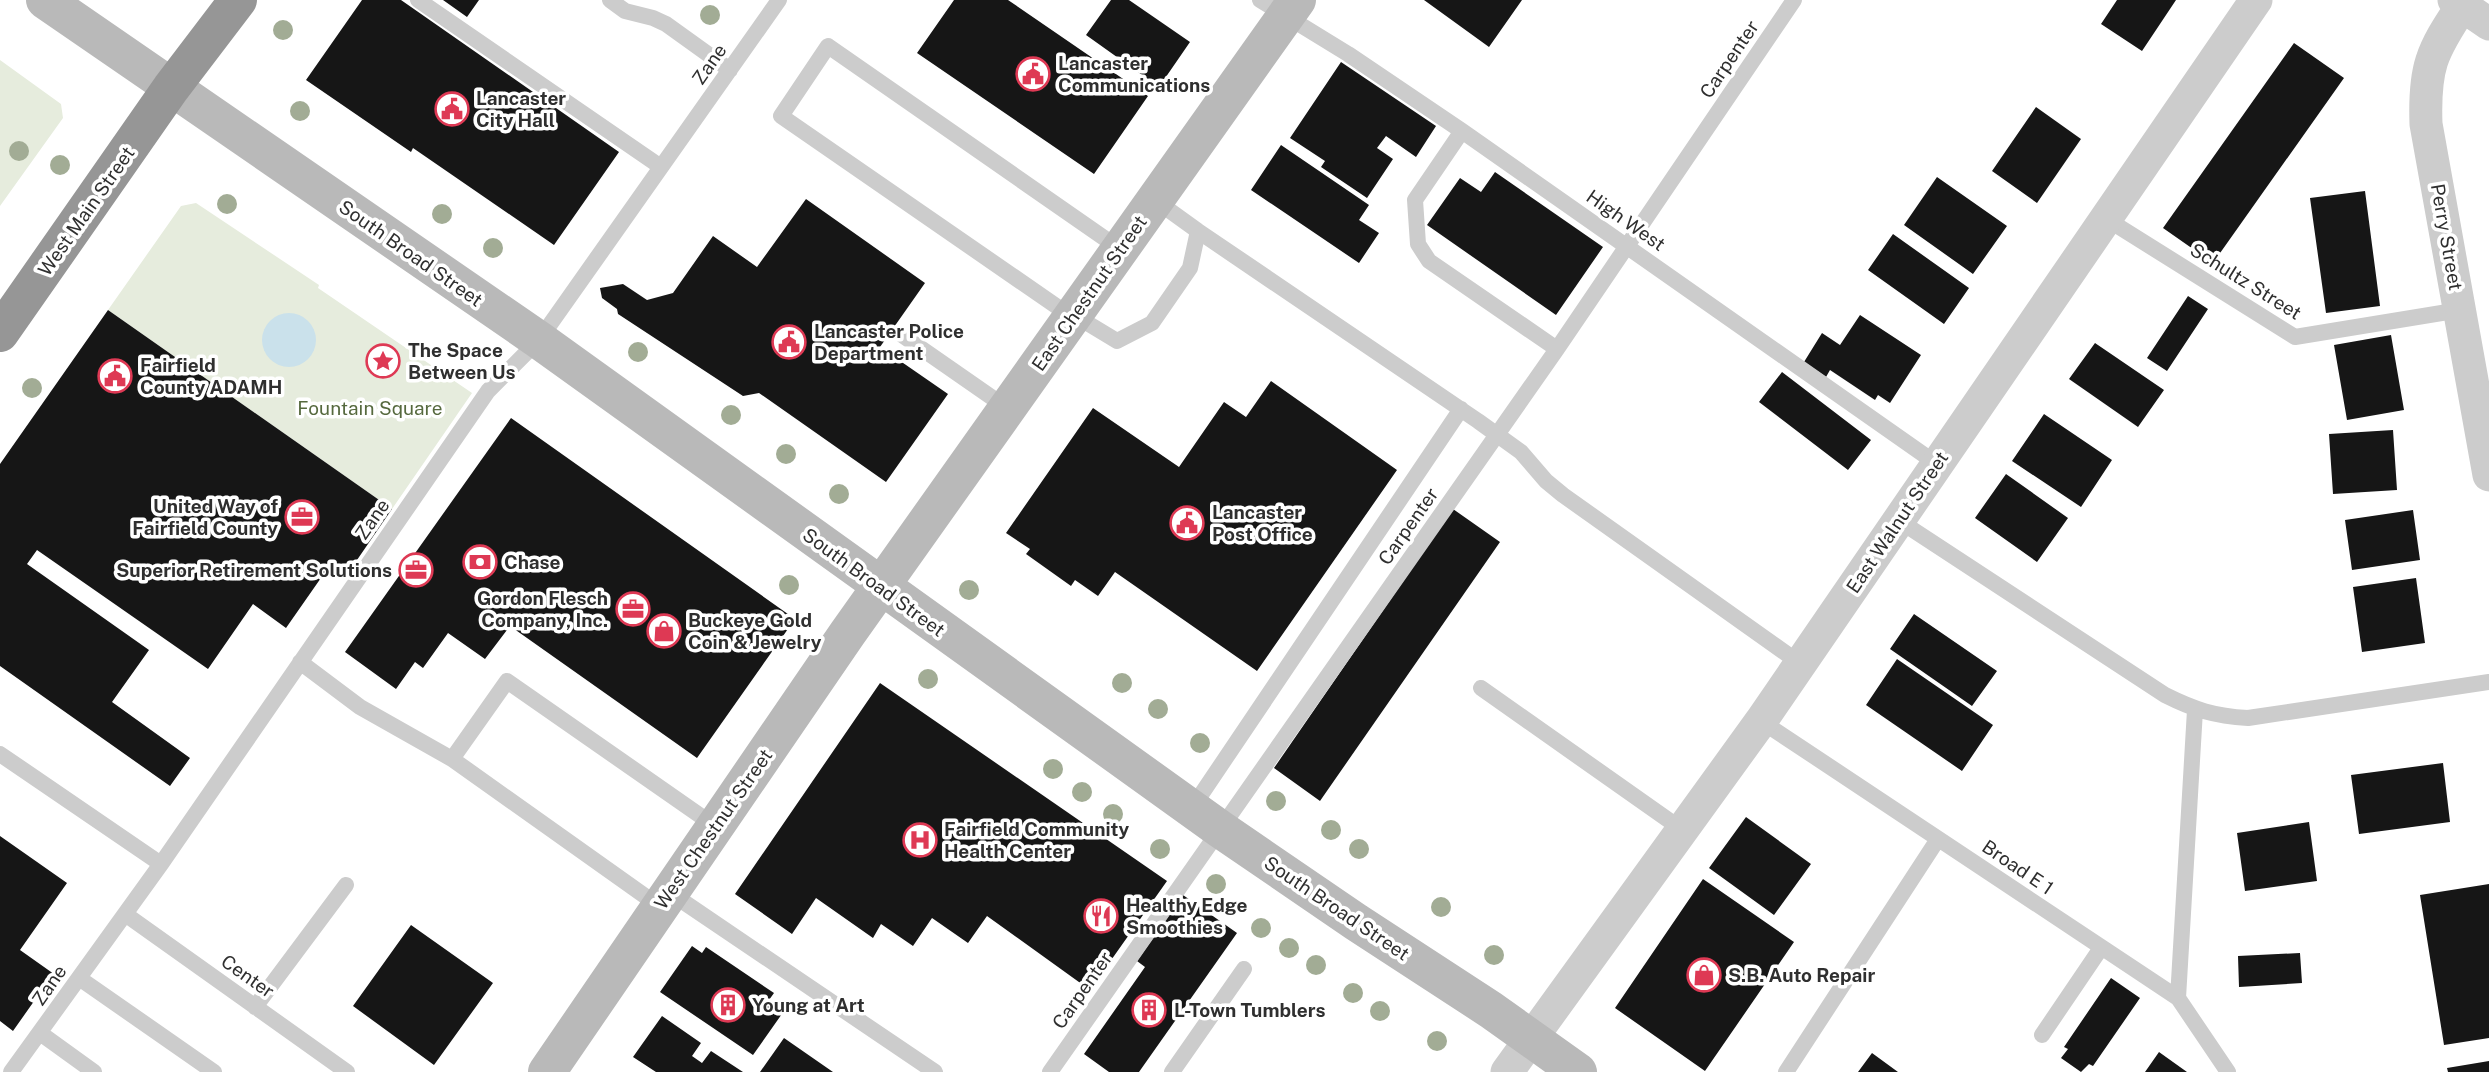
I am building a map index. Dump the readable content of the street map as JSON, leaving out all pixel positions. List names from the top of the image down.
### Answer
{
  "streets": {
    "highway": ["West Main Street"],
    "main road": ["South Broad Street", "East Chestnut Street", "West Chestnut Street"],
    "street": ["Perry Street", "East Walnut Street"],
    "lane": [
      "Carpenter",
      "Zane",
      "High West",
      "Schultz Street",
      "Broad E 1",
      "Center"
    ]
  },
  "crossings": [
    ["Carpenter", "High West"],
    ["Carpenter", "South Broad Street"],
    ["Zane", "South Broad Street"],
    ["Zane", "Center"],
    ["West Main Street", "South Broad Street"],
    ["High West", "East Chestnut Street"],
    ["High West", "East Walnut Street"],
    ["Perry Street", "Schultz Street"],
    ["South Broad Street", "East Chestnut Street"],
    ["South Broad Street", "East Walnut Street"],
    ["South Broad Street", "West Chestnut Street"],
    ["Schultz Street", "East Walnut Street"],
    ["East Chestnut Street", "West Chestnut Street"],
    ["East Walnut Street", "Broad E 1"]
  ],
  "parks": ["Fountain Square"],
  "places": {
    "public building": [
      "Lancaster Communications",
      "Lancaster City Hall",
      "Lancaster Police Department",
      "Fairfield County ADAMH",
      "Lancaster Post Office"
    ],
    "place": ["The Space Between Us"],
    "office": ["United Way of Fairfield County", "Superior Retirement Solutions", "Gordon Flesch Company, Inc."],
    "bank": ["Chase"],
    "shop": ["Buckeye Gold Coin & Jewelry", "S.B. Auto Repair"],
    "hospital": ["Fairfield Community Health Center"],
    "restaurant": ["Healthy Edge Smoothies"],
    "building": ["Young at Art", "L-Town Tumblers"]
  }
}
